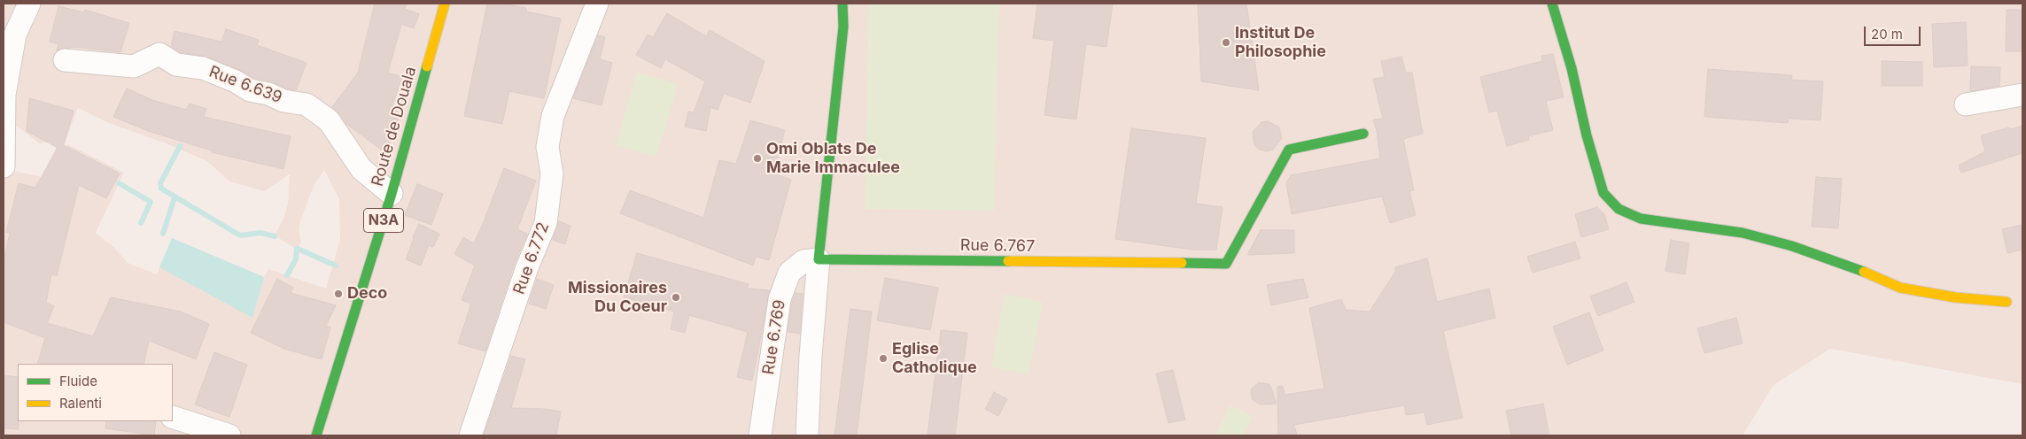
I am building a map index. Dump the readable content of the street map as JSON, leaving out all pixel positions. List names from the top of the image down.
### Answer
{
  "streets": {
    "main road": ["Route de Douala", "N3A", "Rue 6.767"],
    "street": ["Rue 6.639", "Rue 6.772", "Rue 6.769"]
  },
  "crossings": [
    ["Rue 6.639", "Route de Douala"],
    ["Rue 6.767", "Rue 6.769"]
  ],
  "places": [
    "Institut De Philosophie",
    "Omi Oblats De Marie Immaculee",
    "Deco",
    "Missionaires Du Coeur",
    "Eglise Catholique"
  ],
  "legend": ["Fluide", "Ralenti"],
  "scale_bar": "20 m"
}
